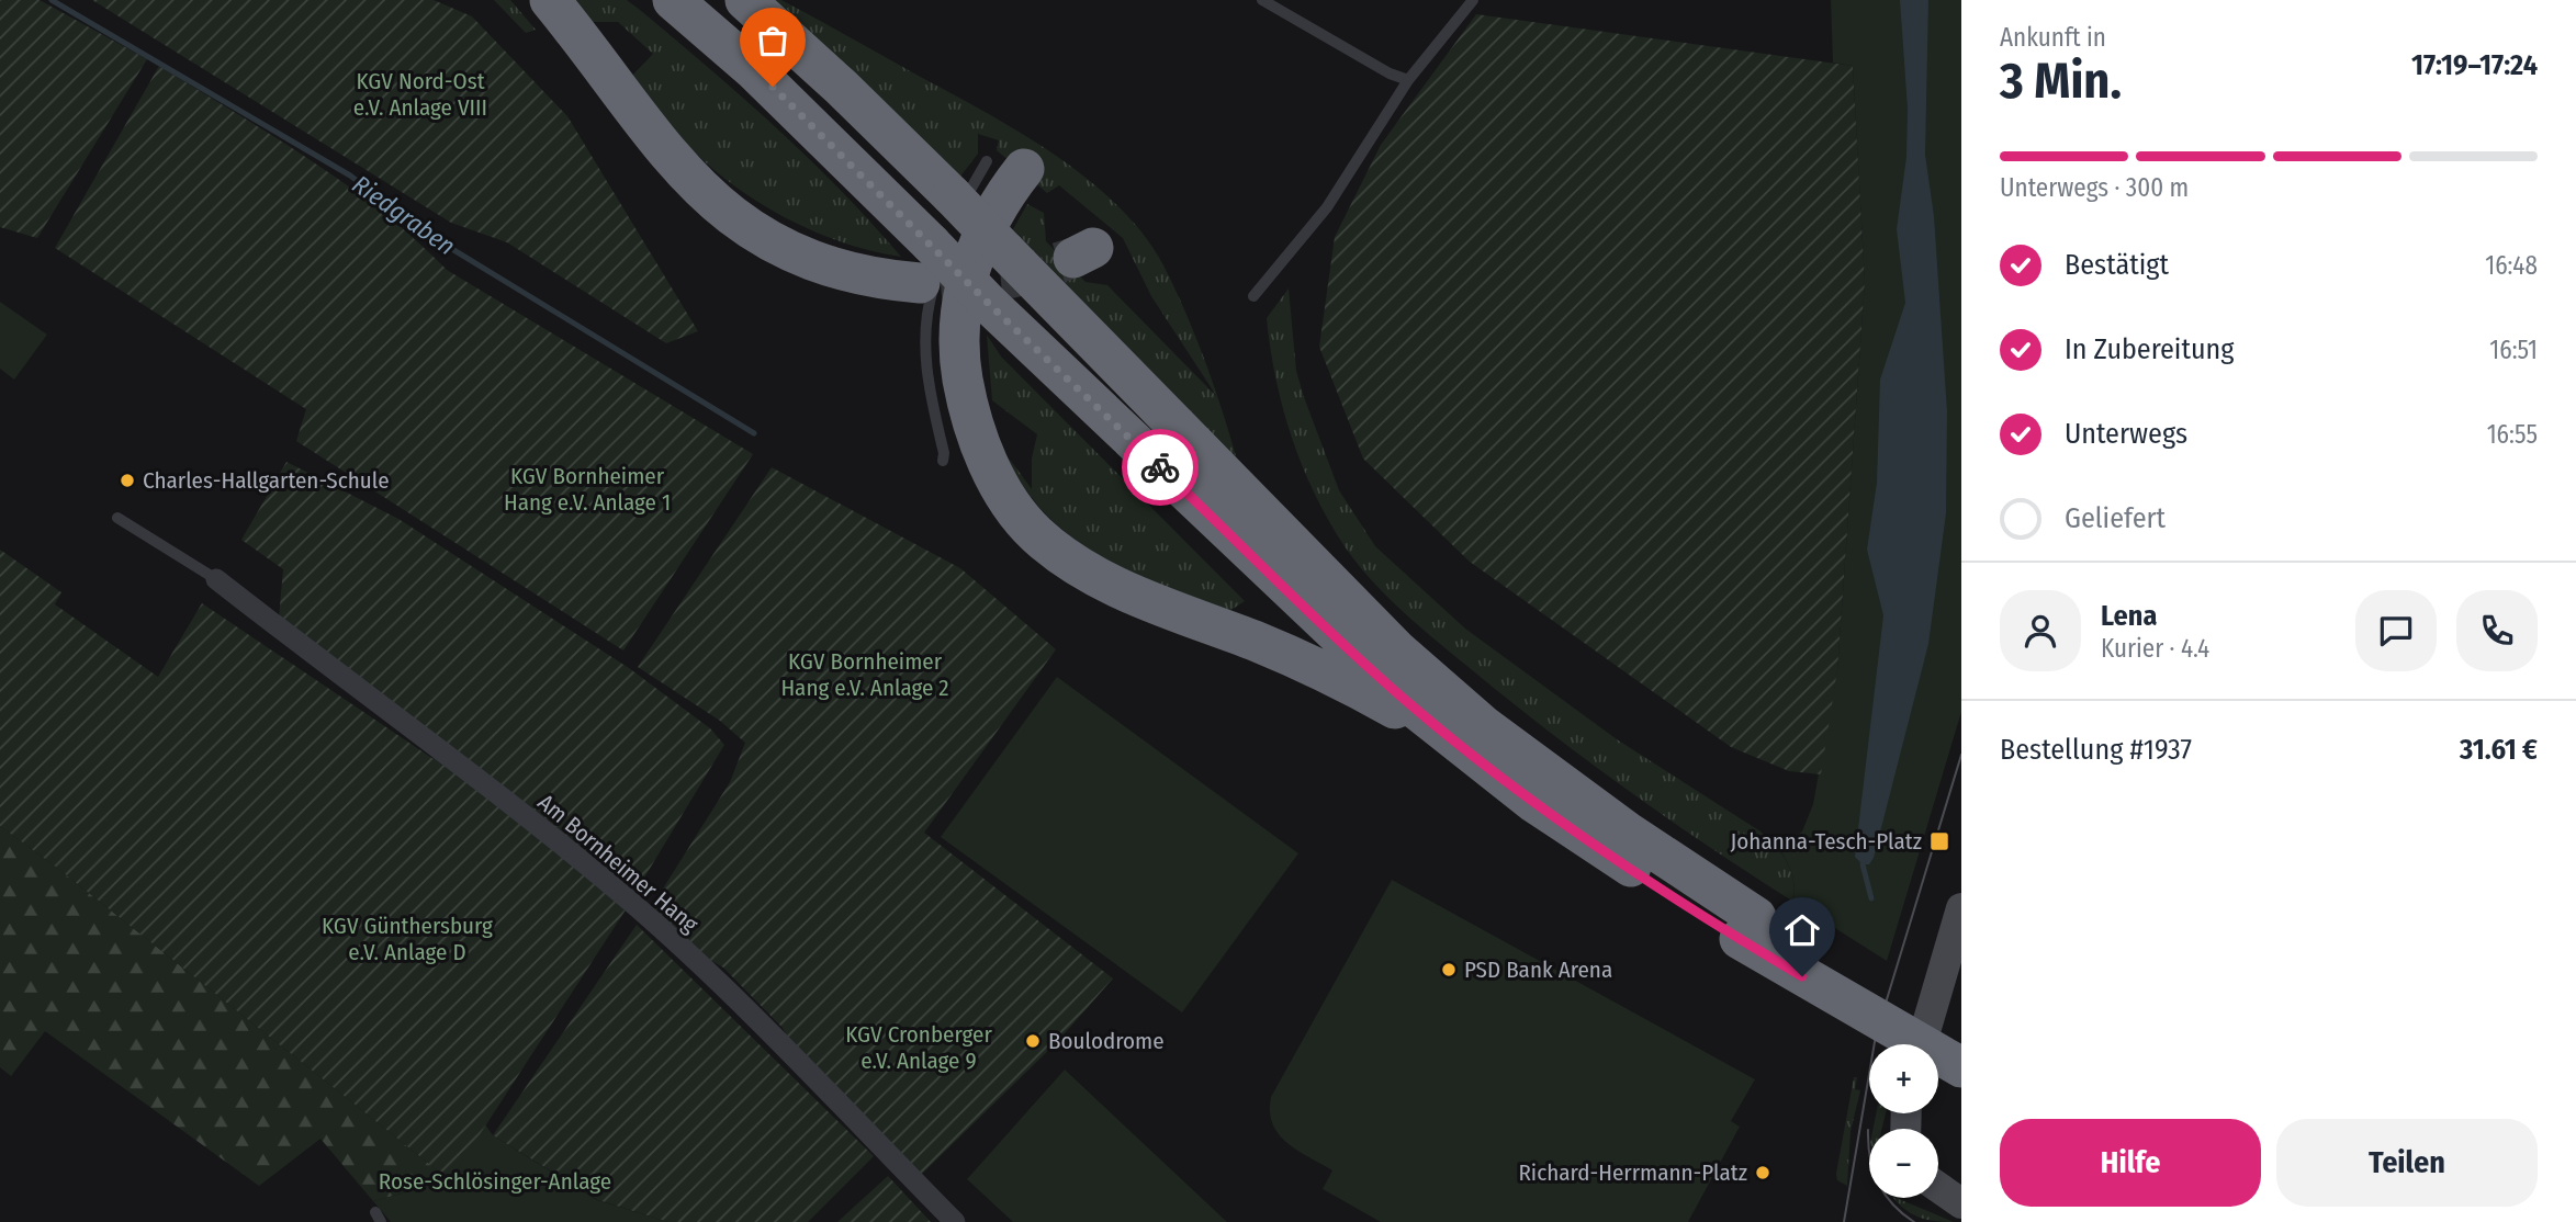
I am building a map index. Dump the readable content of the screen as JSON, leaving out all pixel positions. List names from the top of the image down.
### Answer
{
  "streets": {
    "street": ["Am Bornheimer Hang"]
  },
  "water": ["Riedgraben"],
  "parks": [
    "KGV Nord-Ost e.V. Anlage VIII",
    "KGV Bornheimer Hang e.V. Anlage 1",
    "KGV Bornheimer Hang e.V. Anlage 2",
    "KGV Günthersburg e.V. Anlage D",
    "KGV Cronberger e.V. Anlage 9",
    "Rose-Schlösinger-Anlage"
  ],
  "places": {
    "other": [
      "Charles-Hallgarten-Schule",
      "PSD Bank Arena",
      "Boulodrome",
      "Richard-Herrmann-Platz"
    ],
    "transit": ["Johanna-Tesch-Platz"]
  },
  "page": {
    "heading": ["3 Min.", "Ankunft in", "17:19–17:24"],
    "panel": [
      "Lena",
      "Kurier · 4.4",
      "Bestellung #1937",
      "31.61 €"
    ],
    "bar": "Unterwegs · 300 m",
    "list": [
      ["Bestätigt", "16:48"],
      ["In Zubereitung", "16:51"],
      ["Unterwegs", "16:55"],
      "Geliefert"
    ],
    "map_buttons": ["+", "−"],
    "buttons": ["Hilfe", "Teilen"]
  }
}
